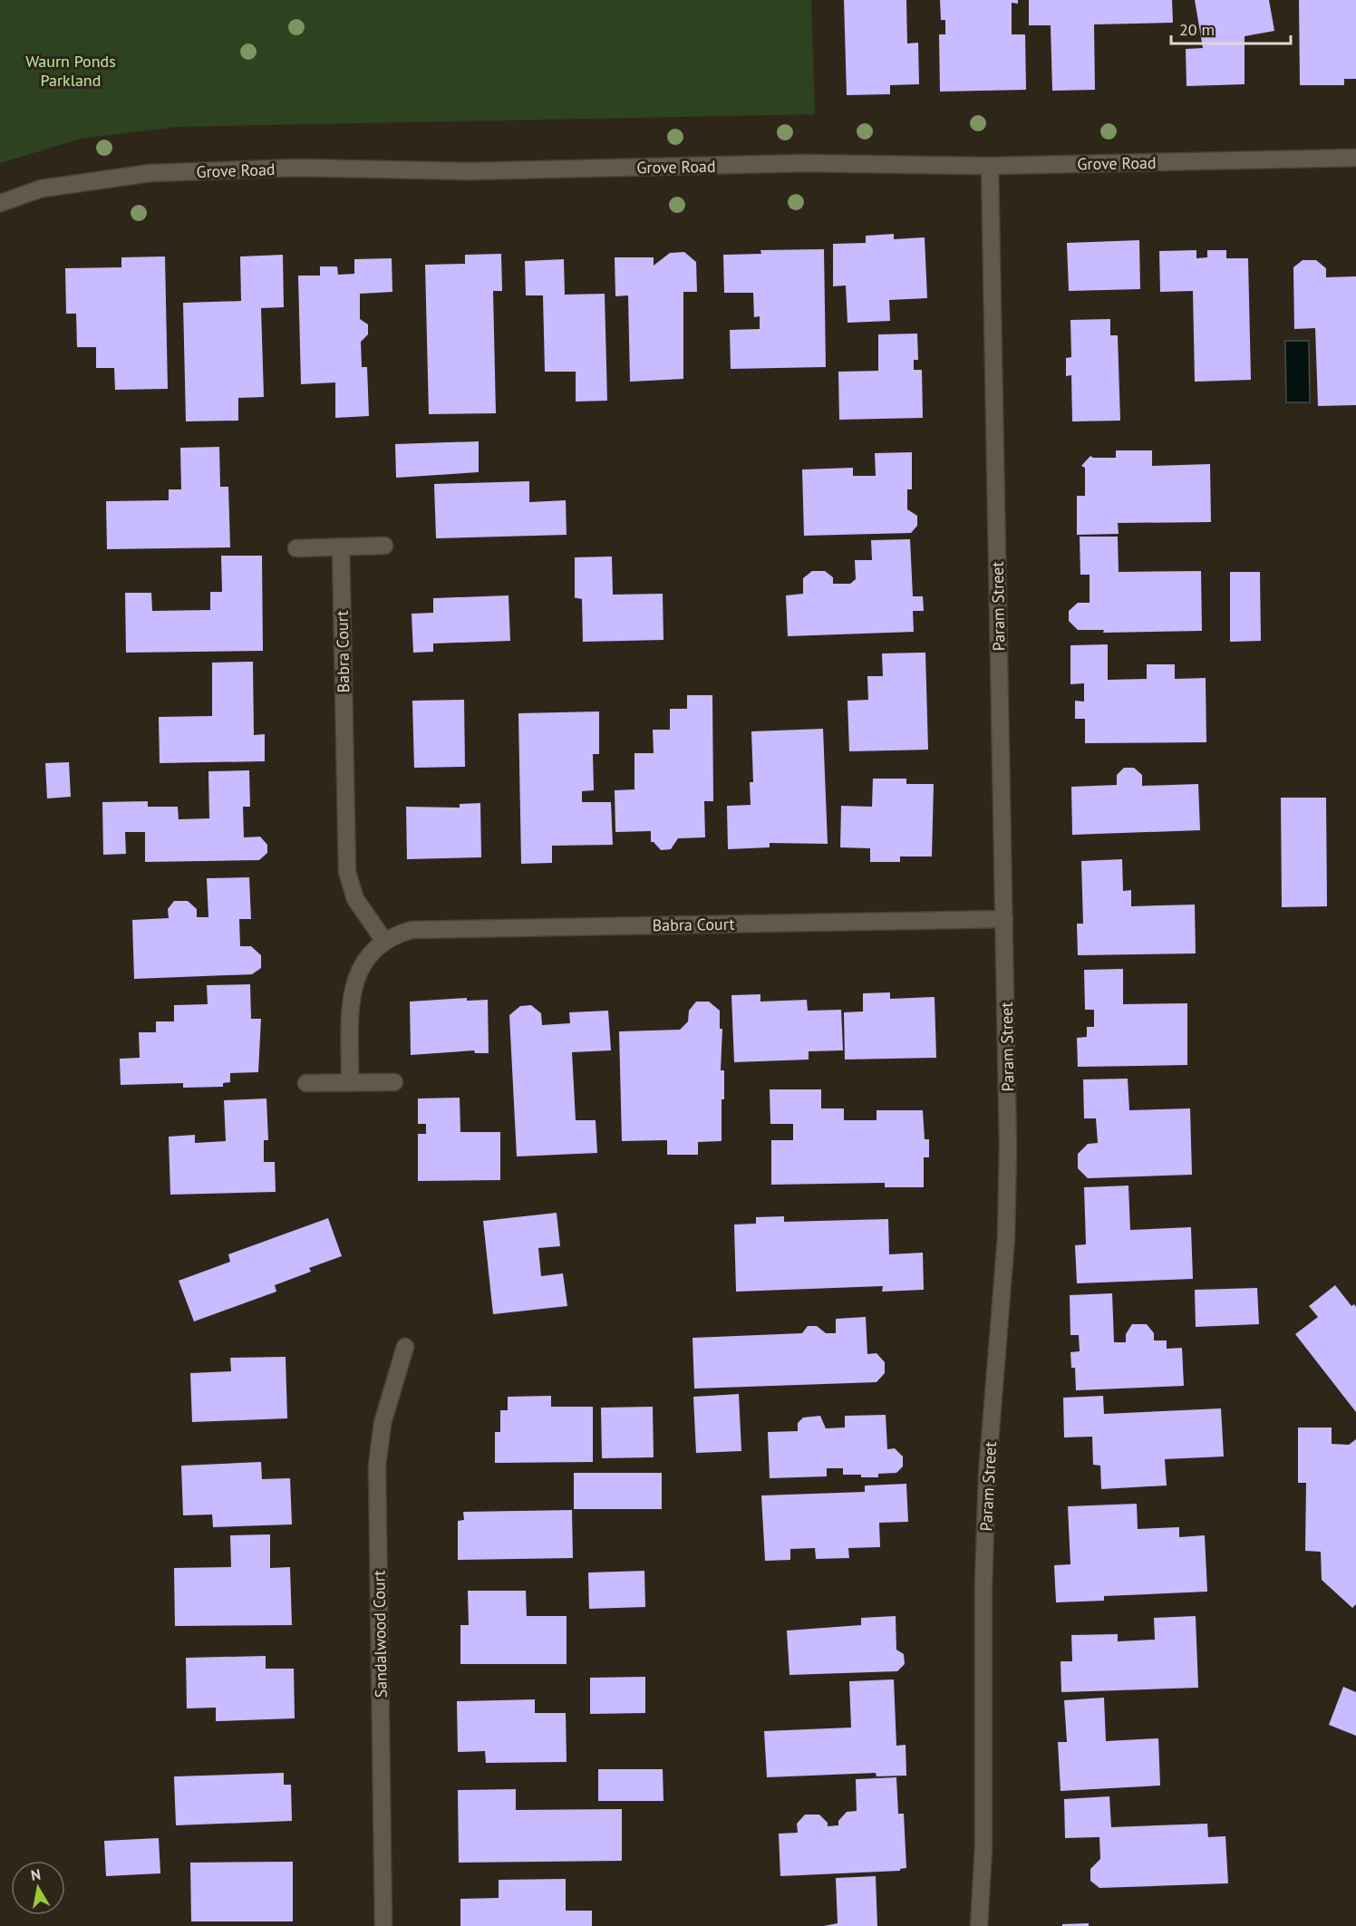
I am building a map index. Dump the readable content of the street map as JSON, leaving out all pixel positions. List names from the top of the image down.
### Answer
{
  "streets": {
    "street": [
      "Grove Road",
      "Param Street",
      "Babra Court",
      "Sandalwood Court"
    ]
  },
  "crossings": [
    ["Grove Road", "Param Street"],
    ["Param Street", "Babra Court"]
  ],
  "parks": ["Waurn Ponds Parkland"],
  "scale_bar": "20 m",
  "north": "top"
}
